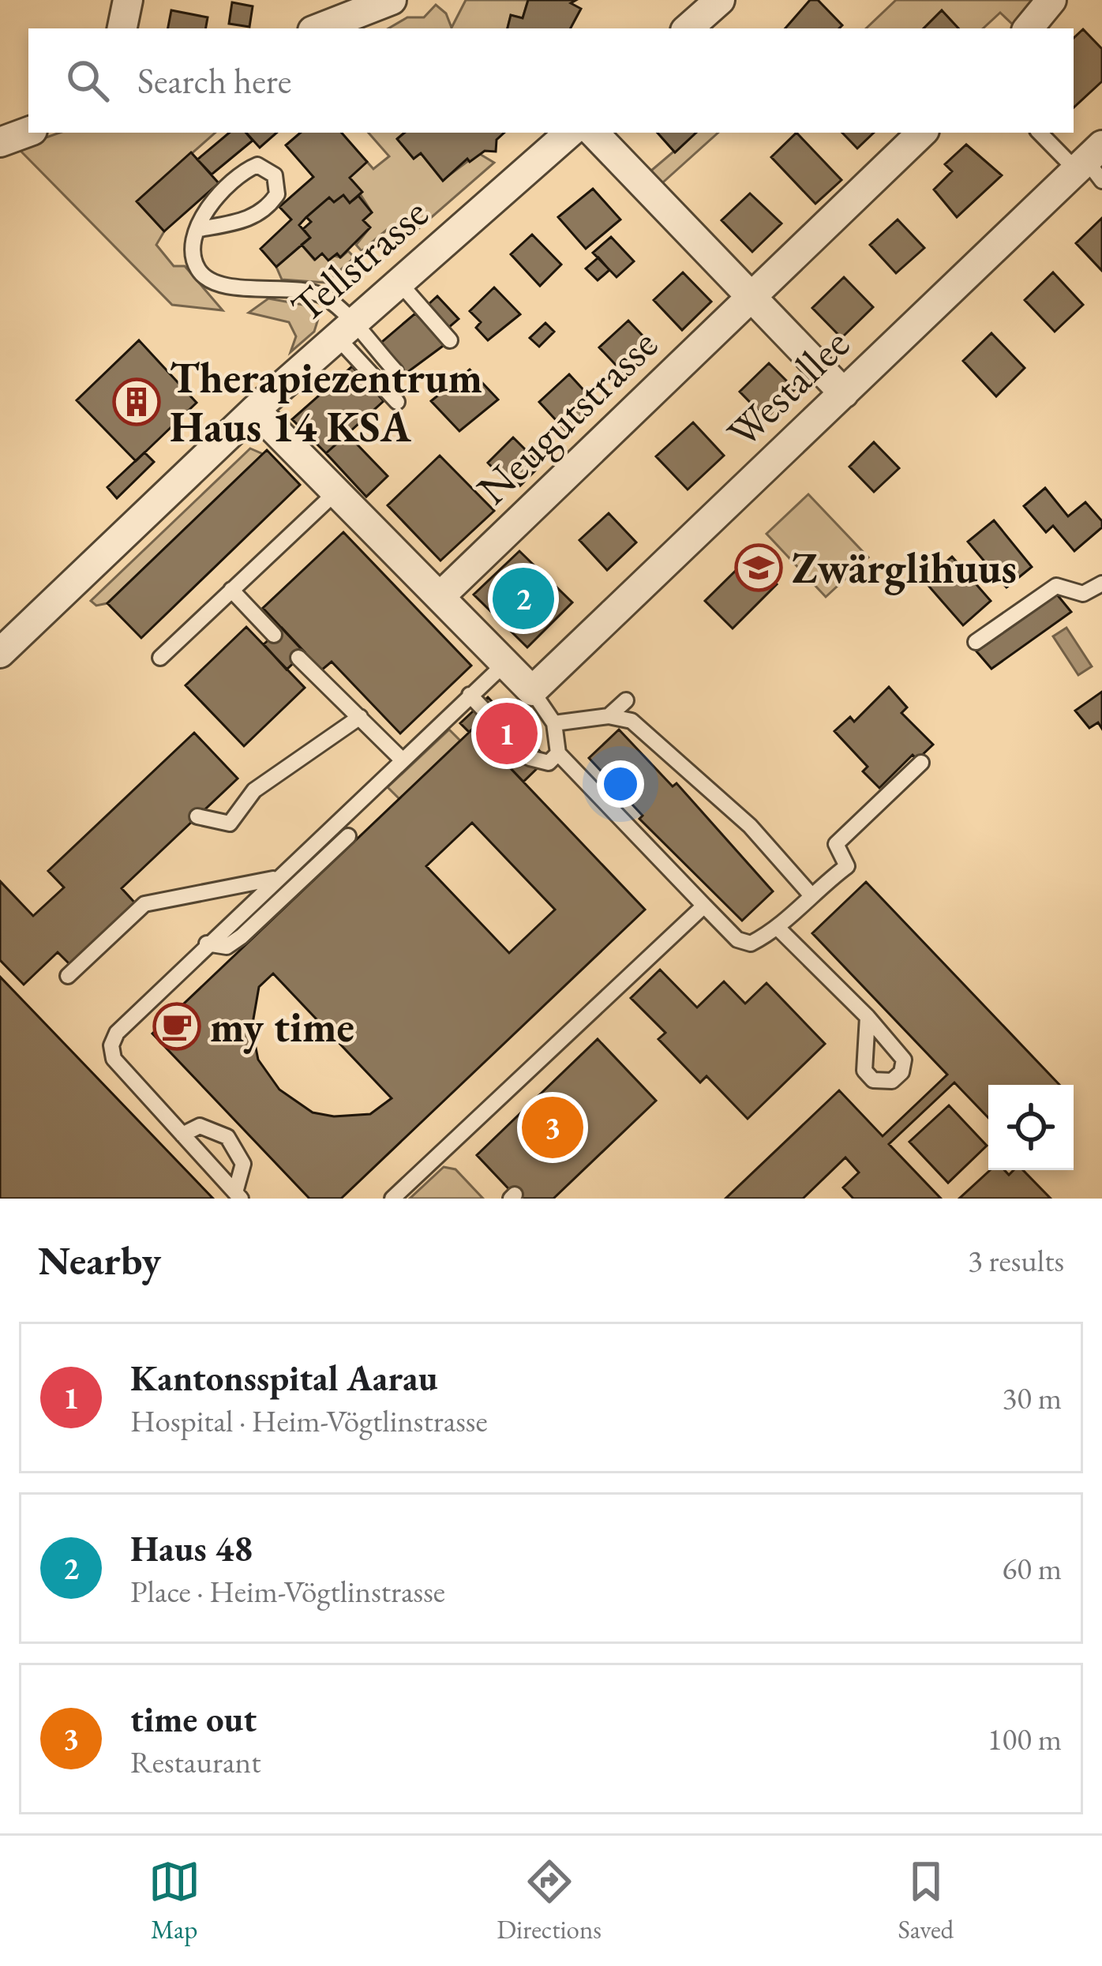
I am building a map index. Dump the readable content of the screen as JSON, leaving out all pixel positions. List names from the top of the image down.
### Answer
{
  "streets": {
    "street": ["Tellstrasse", "Westallee", "Neugutstrasse"]
  },
  "places": {
    "building": ["Therapiezentrum Haus 14 KSA"],
    "school or university": ["Zwärglihuus"],
    "cafe": ["my time"]
  },
  "page": {
    "search": "Search here",
    "pins": ["2", "1", "3"],
    "heading": ["Nearby", "3 results"],
    "list": [
      {
        "mark": "1",
        "name": "Kantonsspital Aarau",
        "note": "Hospital · Heim-Vögtlinstrasse",
        "value": "30 m"
      },
      {
        "mark": "2",
        "name": "Haus 48",
        "note": "Place · Heim-Vögtlinstrasse",
        "value": "60 m"
      },
      {
        "mark": "3",
        "name": "time out",
        "note": "Restaurant",
        "value": "100 m"
      }
    ],
    "nav": ["Map", "Directions", "Saved"]
  }
}
